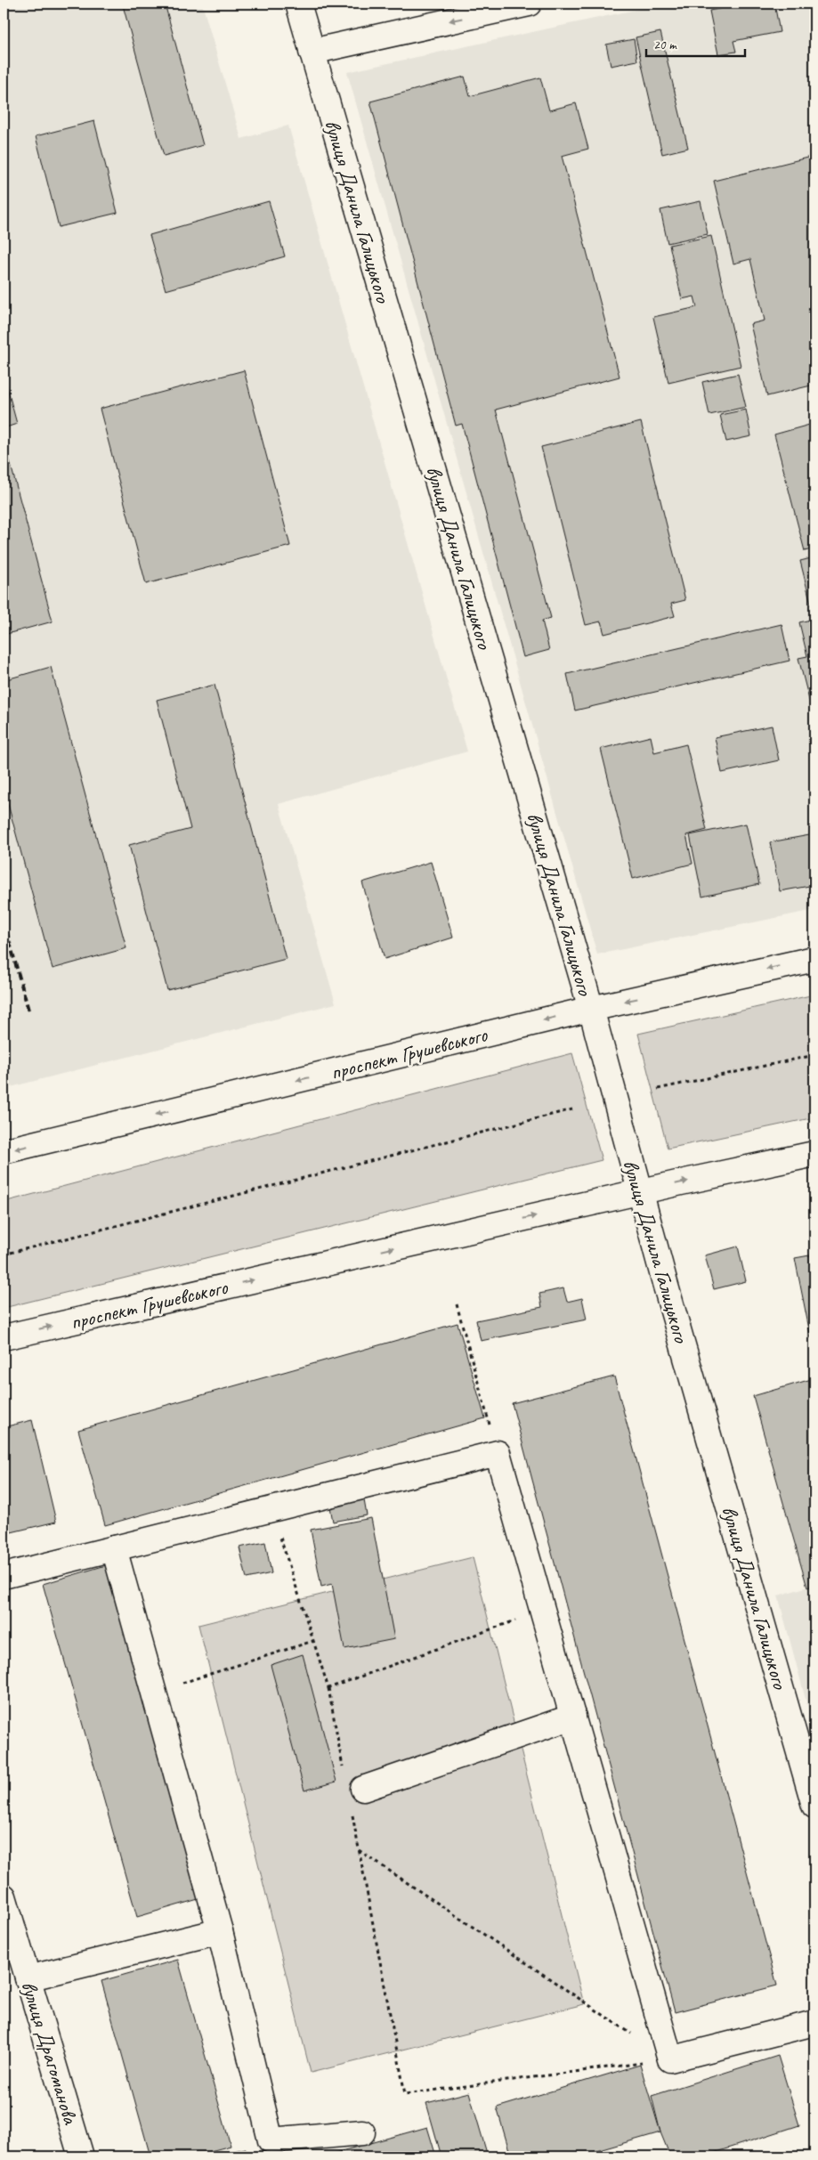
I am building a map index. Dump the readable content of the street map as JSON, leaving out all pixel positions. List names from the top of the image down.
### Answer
{
  "streets": {
    "street": ["вулиця Данила Галицького", "проспект Грушевського", "вулиця Драгоманова"]
  },
  "crossings": [
    ["вулиця Данила Галицького", "проспект Грушевського"]
  ],
  "scale_bar": "20 m"
}
